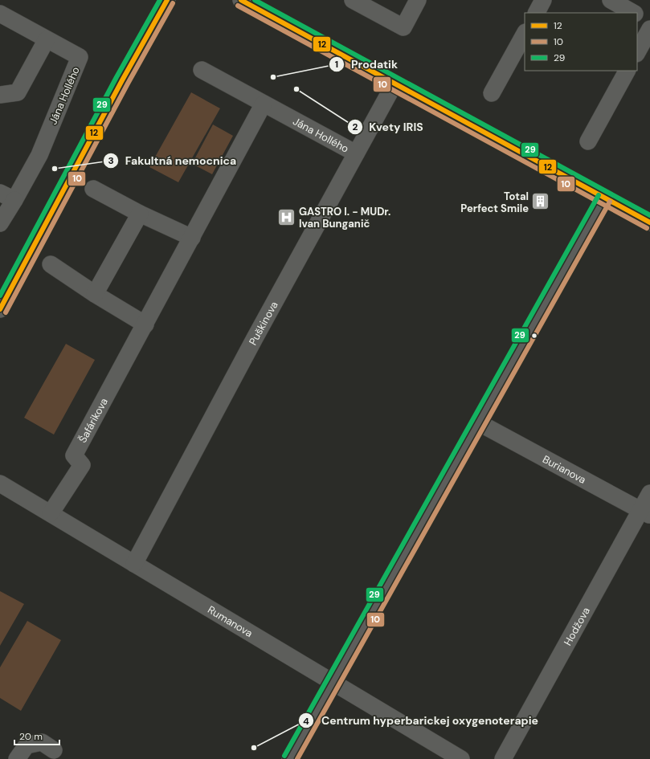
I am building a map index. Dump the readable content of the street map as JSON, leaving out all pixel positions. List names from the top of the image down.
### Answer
{
  "streets": {
    "street": [
      "Jána Hollého",
      "Puškinova",
      "Šafárikova",
      "Burianova",
      "Rumanova",
      "Hodžova"
    ]
  },
  "crossings": [
    ["Jána Hollého", "Puškinova"],
    ["Jána Hollého", "Šafárikova"],
    ["Puškinova", "Rumanova"],
    ["Šafárikova", "Rumanova"],
    ["Burianova", "Hodžova"]
  ],
  "places": {
    "other": [
      "Prodatik",
      "Kvety IRIS",
      "Fakultná nemocnica",
      "Centrum hyperbarickej oxygenoterapie"
    ],
    "building": ["Total Perfect Smile"],
    "hospital": ["GASTRO I. - MUDr. Ivan Bunganič"]
  },
  "lines": ["transit line 12", "transit line 29", "transit line 10"],
  "legend": ["12", "10", "29"],
  "scale_bar": "20 m"
}
